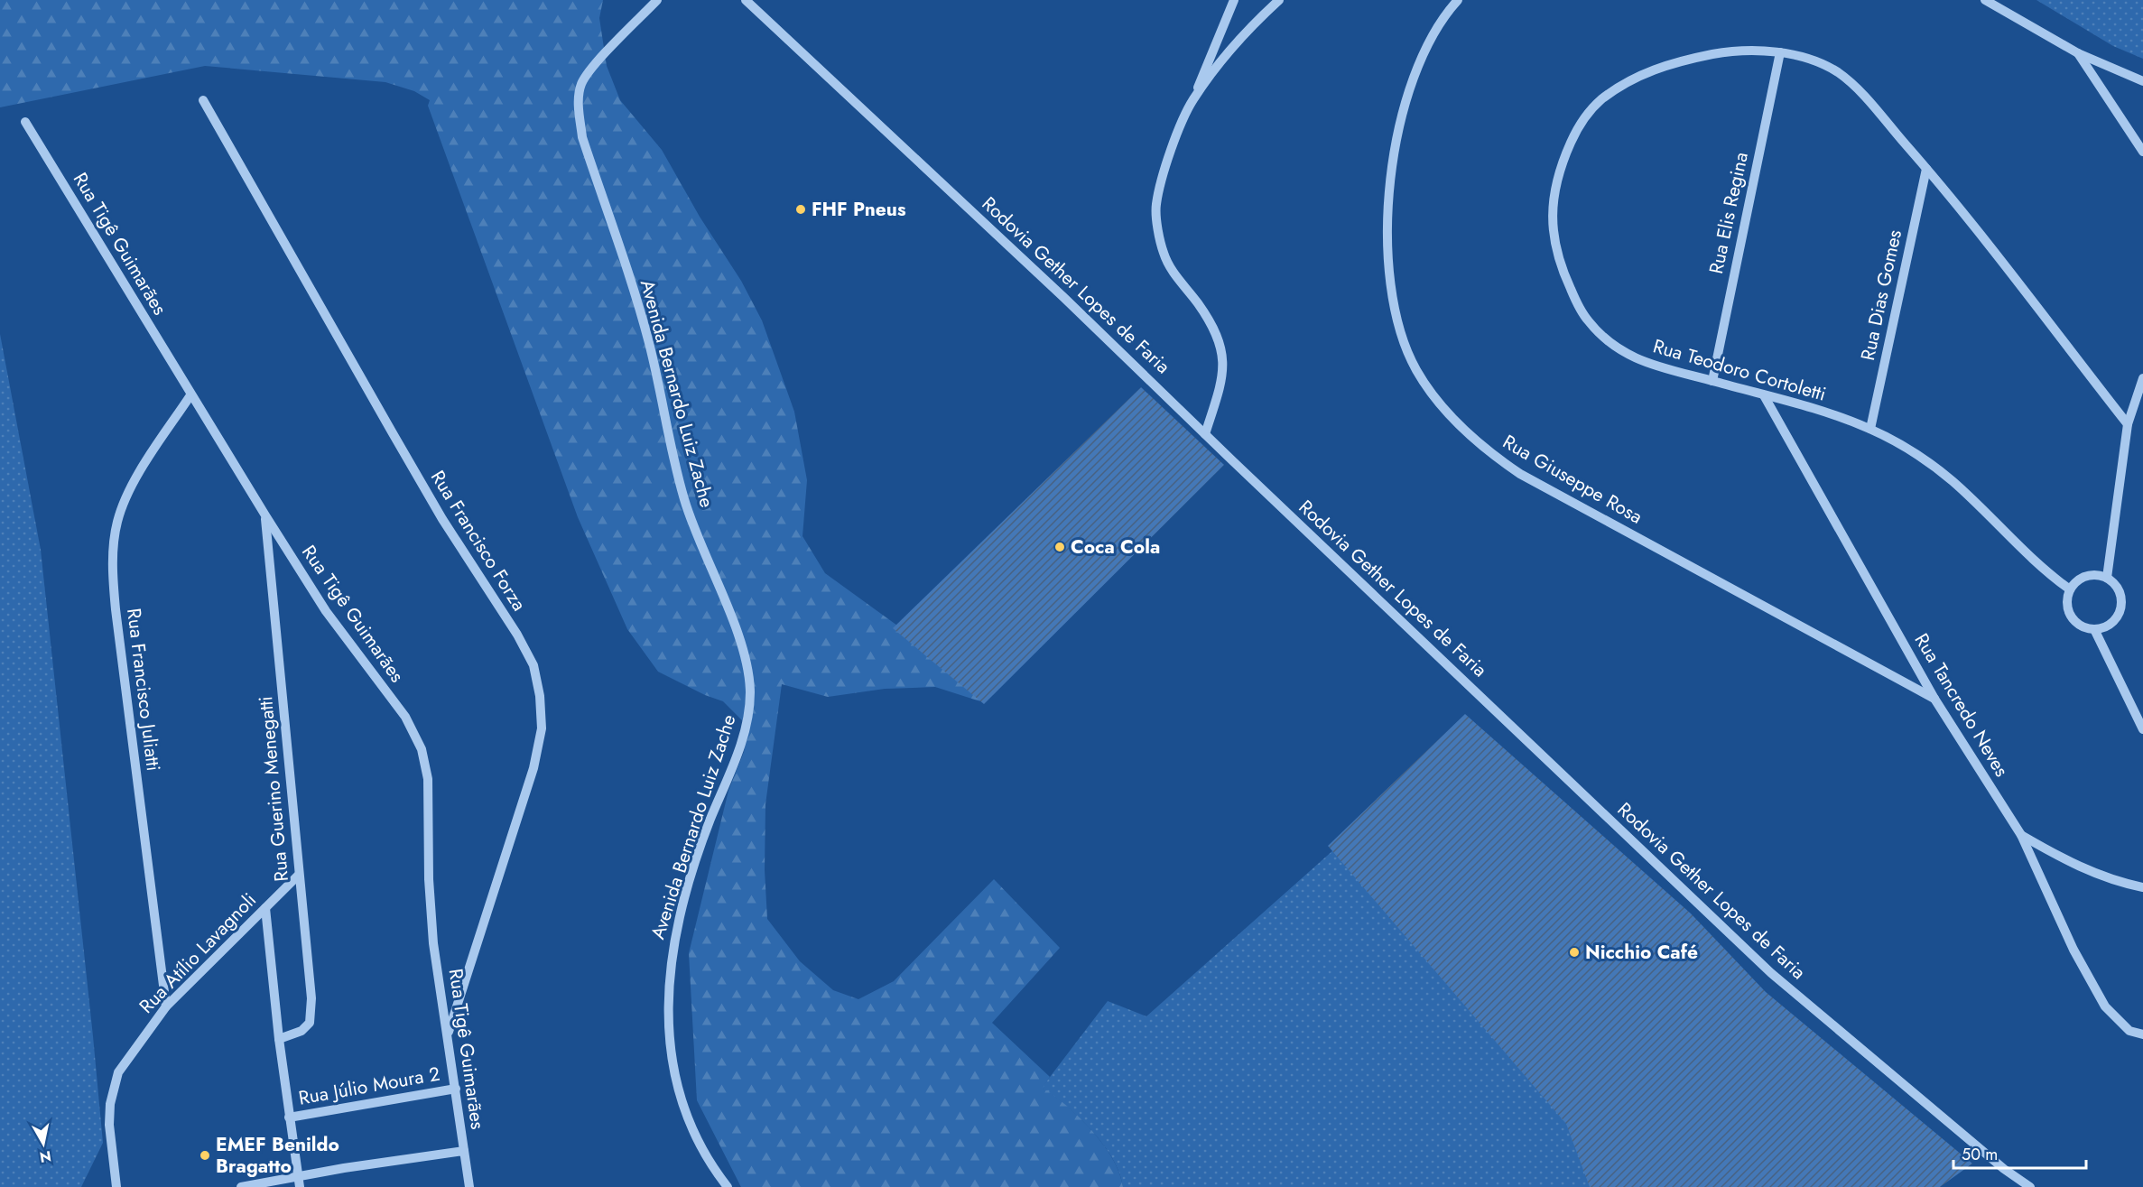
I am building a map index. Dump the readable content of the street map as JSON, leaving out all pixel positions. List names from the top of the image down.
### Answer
{
  "streets": {
    "street": [
      "Rua Elis Regina",
      "Rua Tigê Guimarães",
      "Rodovia Gether Lopes de Faria",
      "Rua Dias Gomes",
      "Rua Teodoro Cortoletti",
      "Avenida Bernardo Luiz Zache",
      "Rua Giuseppe Rosa",
      "Rua Francisco Forza",
      "Rua Francisco Juliatti",
      "Rua Tancredo Neves",
      "Rua Guerino Menegatti",
      "Rua Atílio Lavagnoli",
      "Rua Júlio Moura 2"
    ]
  },
  "crossings": [
    ["Rua Elis Regina", "Rua Teodoro Cortoletti"],
    ["Rua Tigê Guimarães", "Rua Francisco Forza"],
    ["Rua Tigê Guimarães", "Rua Francisco Juliatti"],
    ["Rua Tigê Guimarães", "Rua Guerino Menegatti"],
    ["Rua Tigê Guimarães", "Rua Júlio Moura 2"],
    ["Rua Dias Gomes", "Rua Teodoro Cortoletti"],
    ["Rua Teodoro Cortoletti", "Rua Tancredo Neves"],
    ["Rua Giuseppe Rosa", "Rua Tancredo Neves"],
    ["Rua Francisco Juliatti", "Rua Atílio Lavagnoli"],
    ["Rua Guerino Menegatti", "Rua Atílio Lavagnoli"]
  ],
  "places": [
    "FHF Pneus",
    "Coca Cola",
    "Nicchio Café",
    "EMEF Benildo Bragatto"
  ],
  "scale_bar": "50 m",
  "north": "bottom"
}
